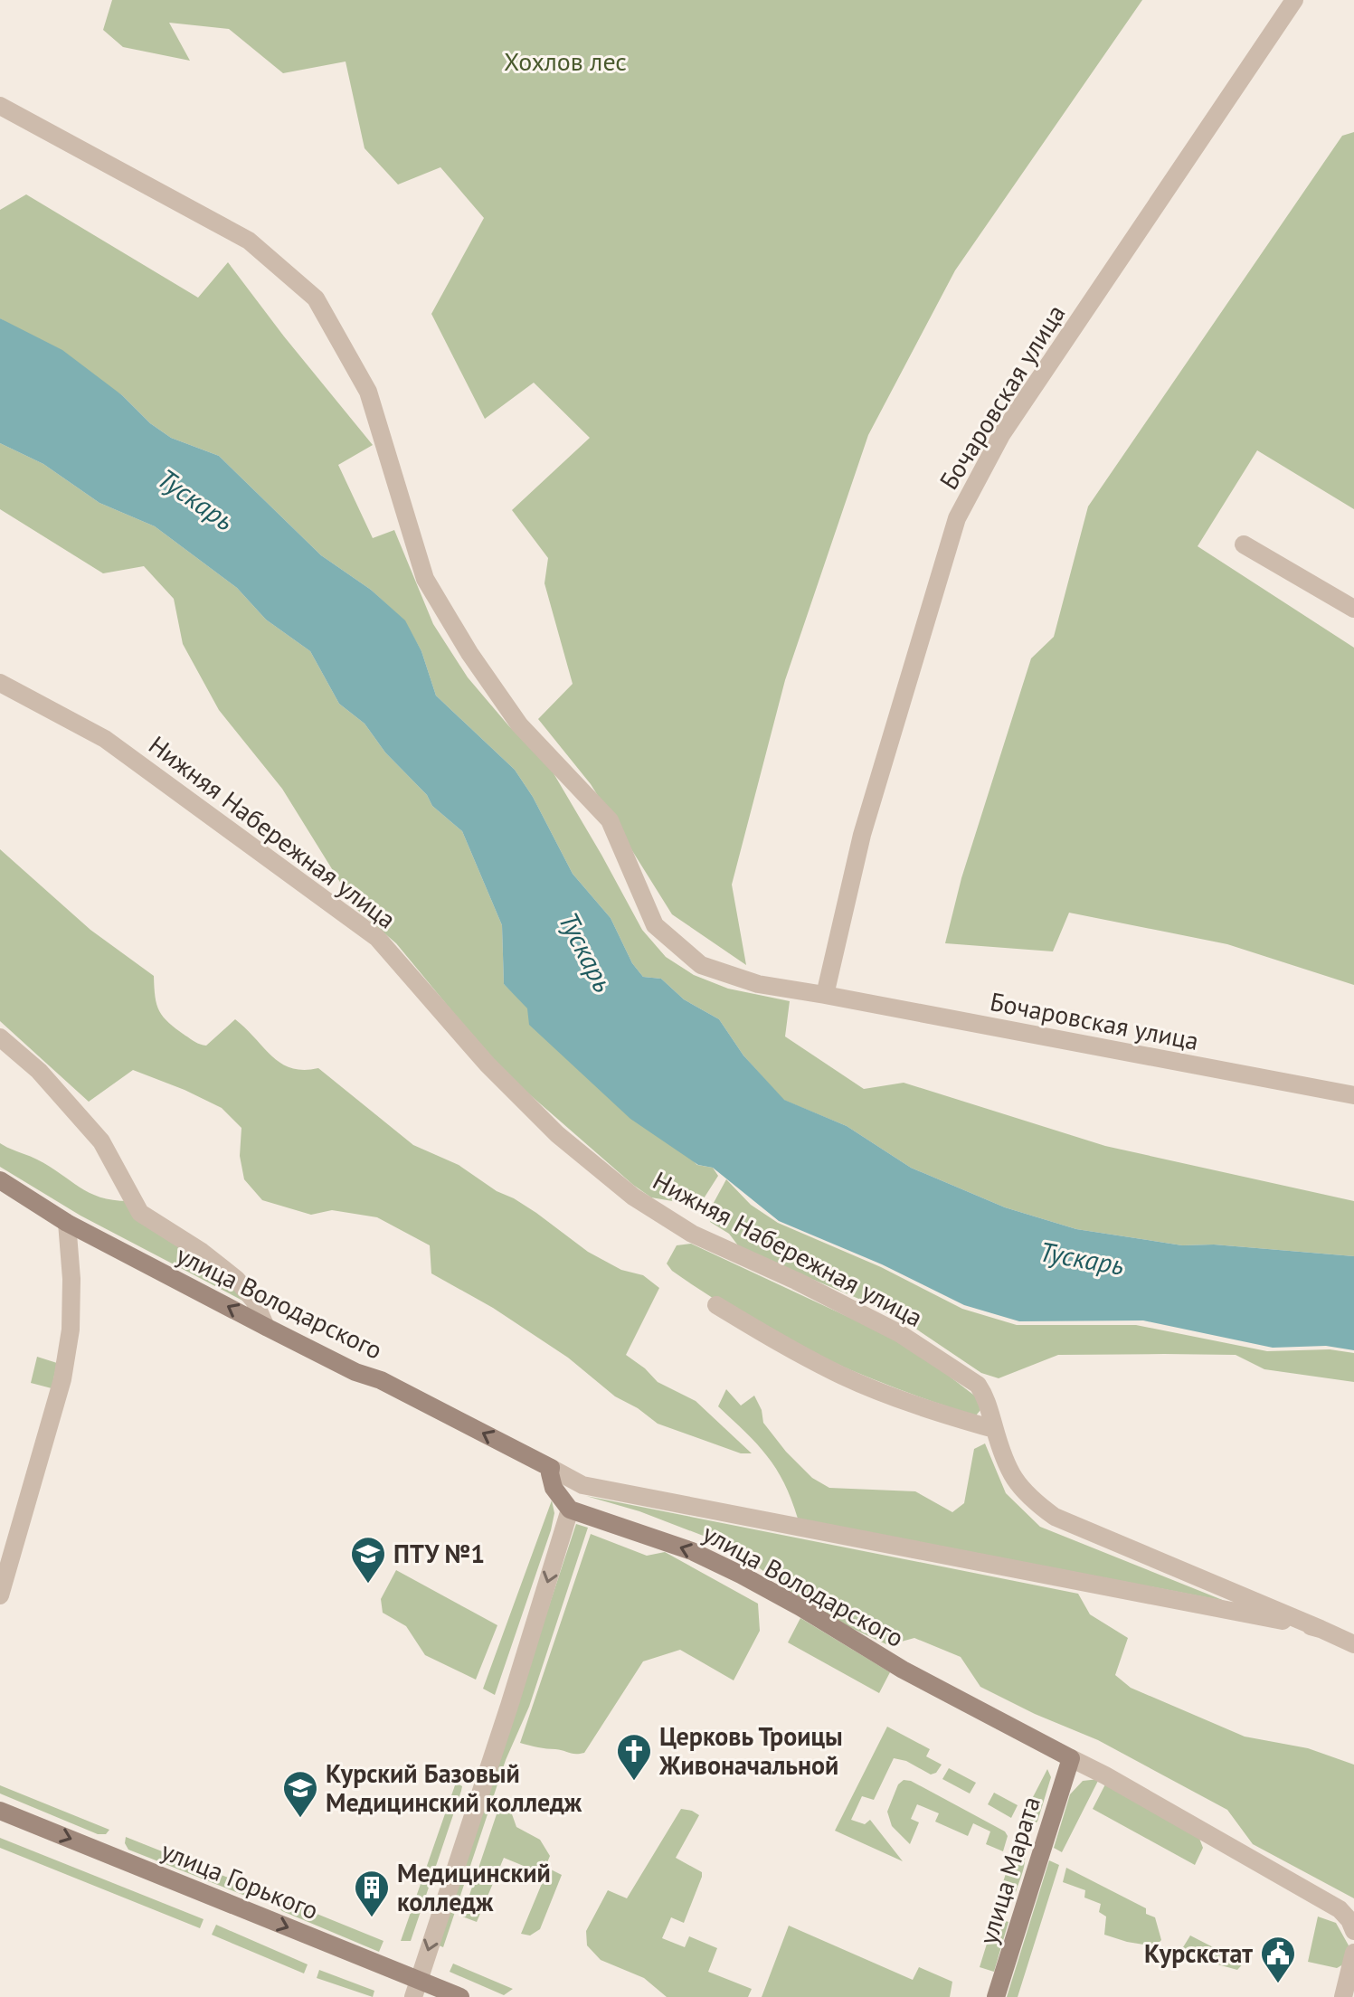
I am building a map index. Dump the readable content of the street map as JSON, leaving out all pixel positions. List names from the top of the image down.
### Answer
{
  "streets": {
    "street": [
      "Бочаровская улица",
      "Нижняя Набережная улица",
      "улица Володарского",
      "улица Марата",
      "улица Горького"
    ]
  },
  "crossings": [
    ["Нижняя Набережная улица", "улица Володарского"],
    ["улица Володарского", "улица Марата"]
  ],
  "one_way": ["улица Володарского", "улица Горького"],
  "water": ["Тускарь"],
  "parks": ["Хохлов лес"],
  "places": {
    "school or university": ["ПТУ №1", "Курский Базовый Медицинский колледж"],
    "church": ["Церковь Троицы Живоначальной"],
    "building": ["Медицинский колледж"],
    "public building": ["Курскстат"]
  }
}
